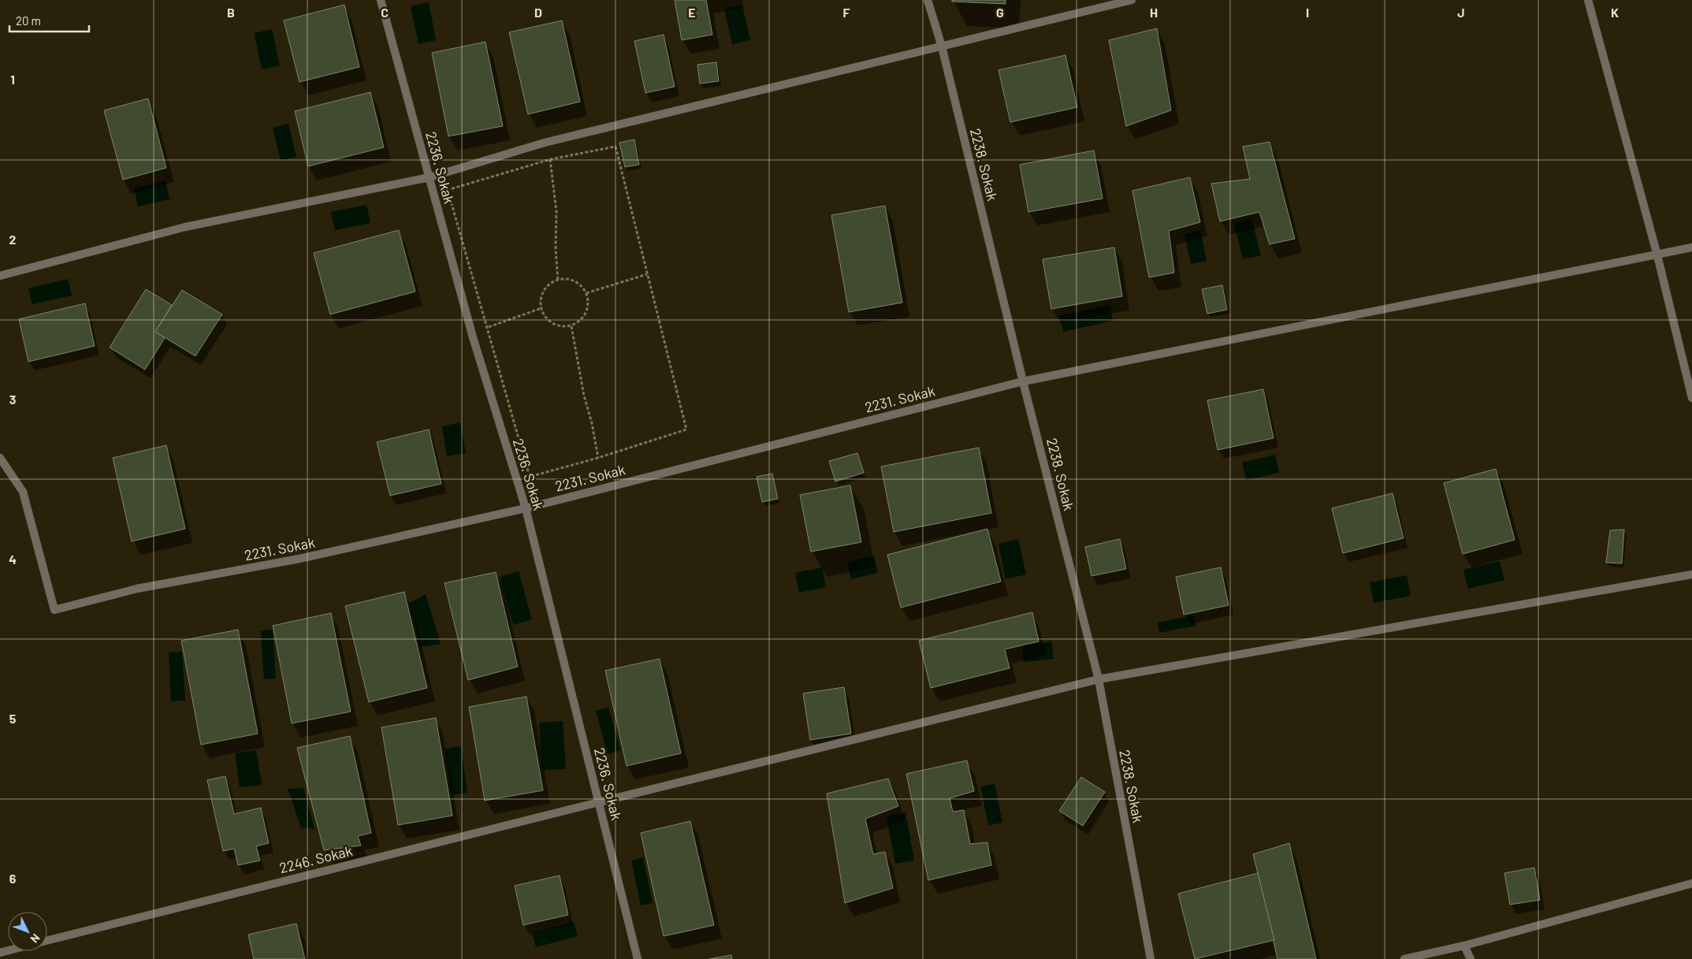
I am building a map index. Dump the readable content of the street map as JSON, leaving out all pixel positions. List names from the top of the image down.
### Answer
{
  "streets": {
    "street": [
      "2238. Sokak",
      "2236. Sokak",
      "2231. Sokak",
      "2246. Sokak"
    ]
  },
  "crossings": [
    ["2238. Sokak", "2231. Sokak"],
    ["2238. Sokak", "2246. Sokak"],
    ["2236. Sokak", "2231. Sokak"],
    ["2236. Sokak", "2246. Sokak"]
  ],
  "scale_bar": "20 m",
  "north": "bottom right",
  "grid": {
    "columns": [
      "B",
      "C",
      "D",
      "E",
      "F",
      "G",
      "H",
      "I",
      "J",
      "K"
    ],
    "rows": [
      "1",
      "2",
      "3",
      "4",
      "5",
      "6"
    ]
  }
}
